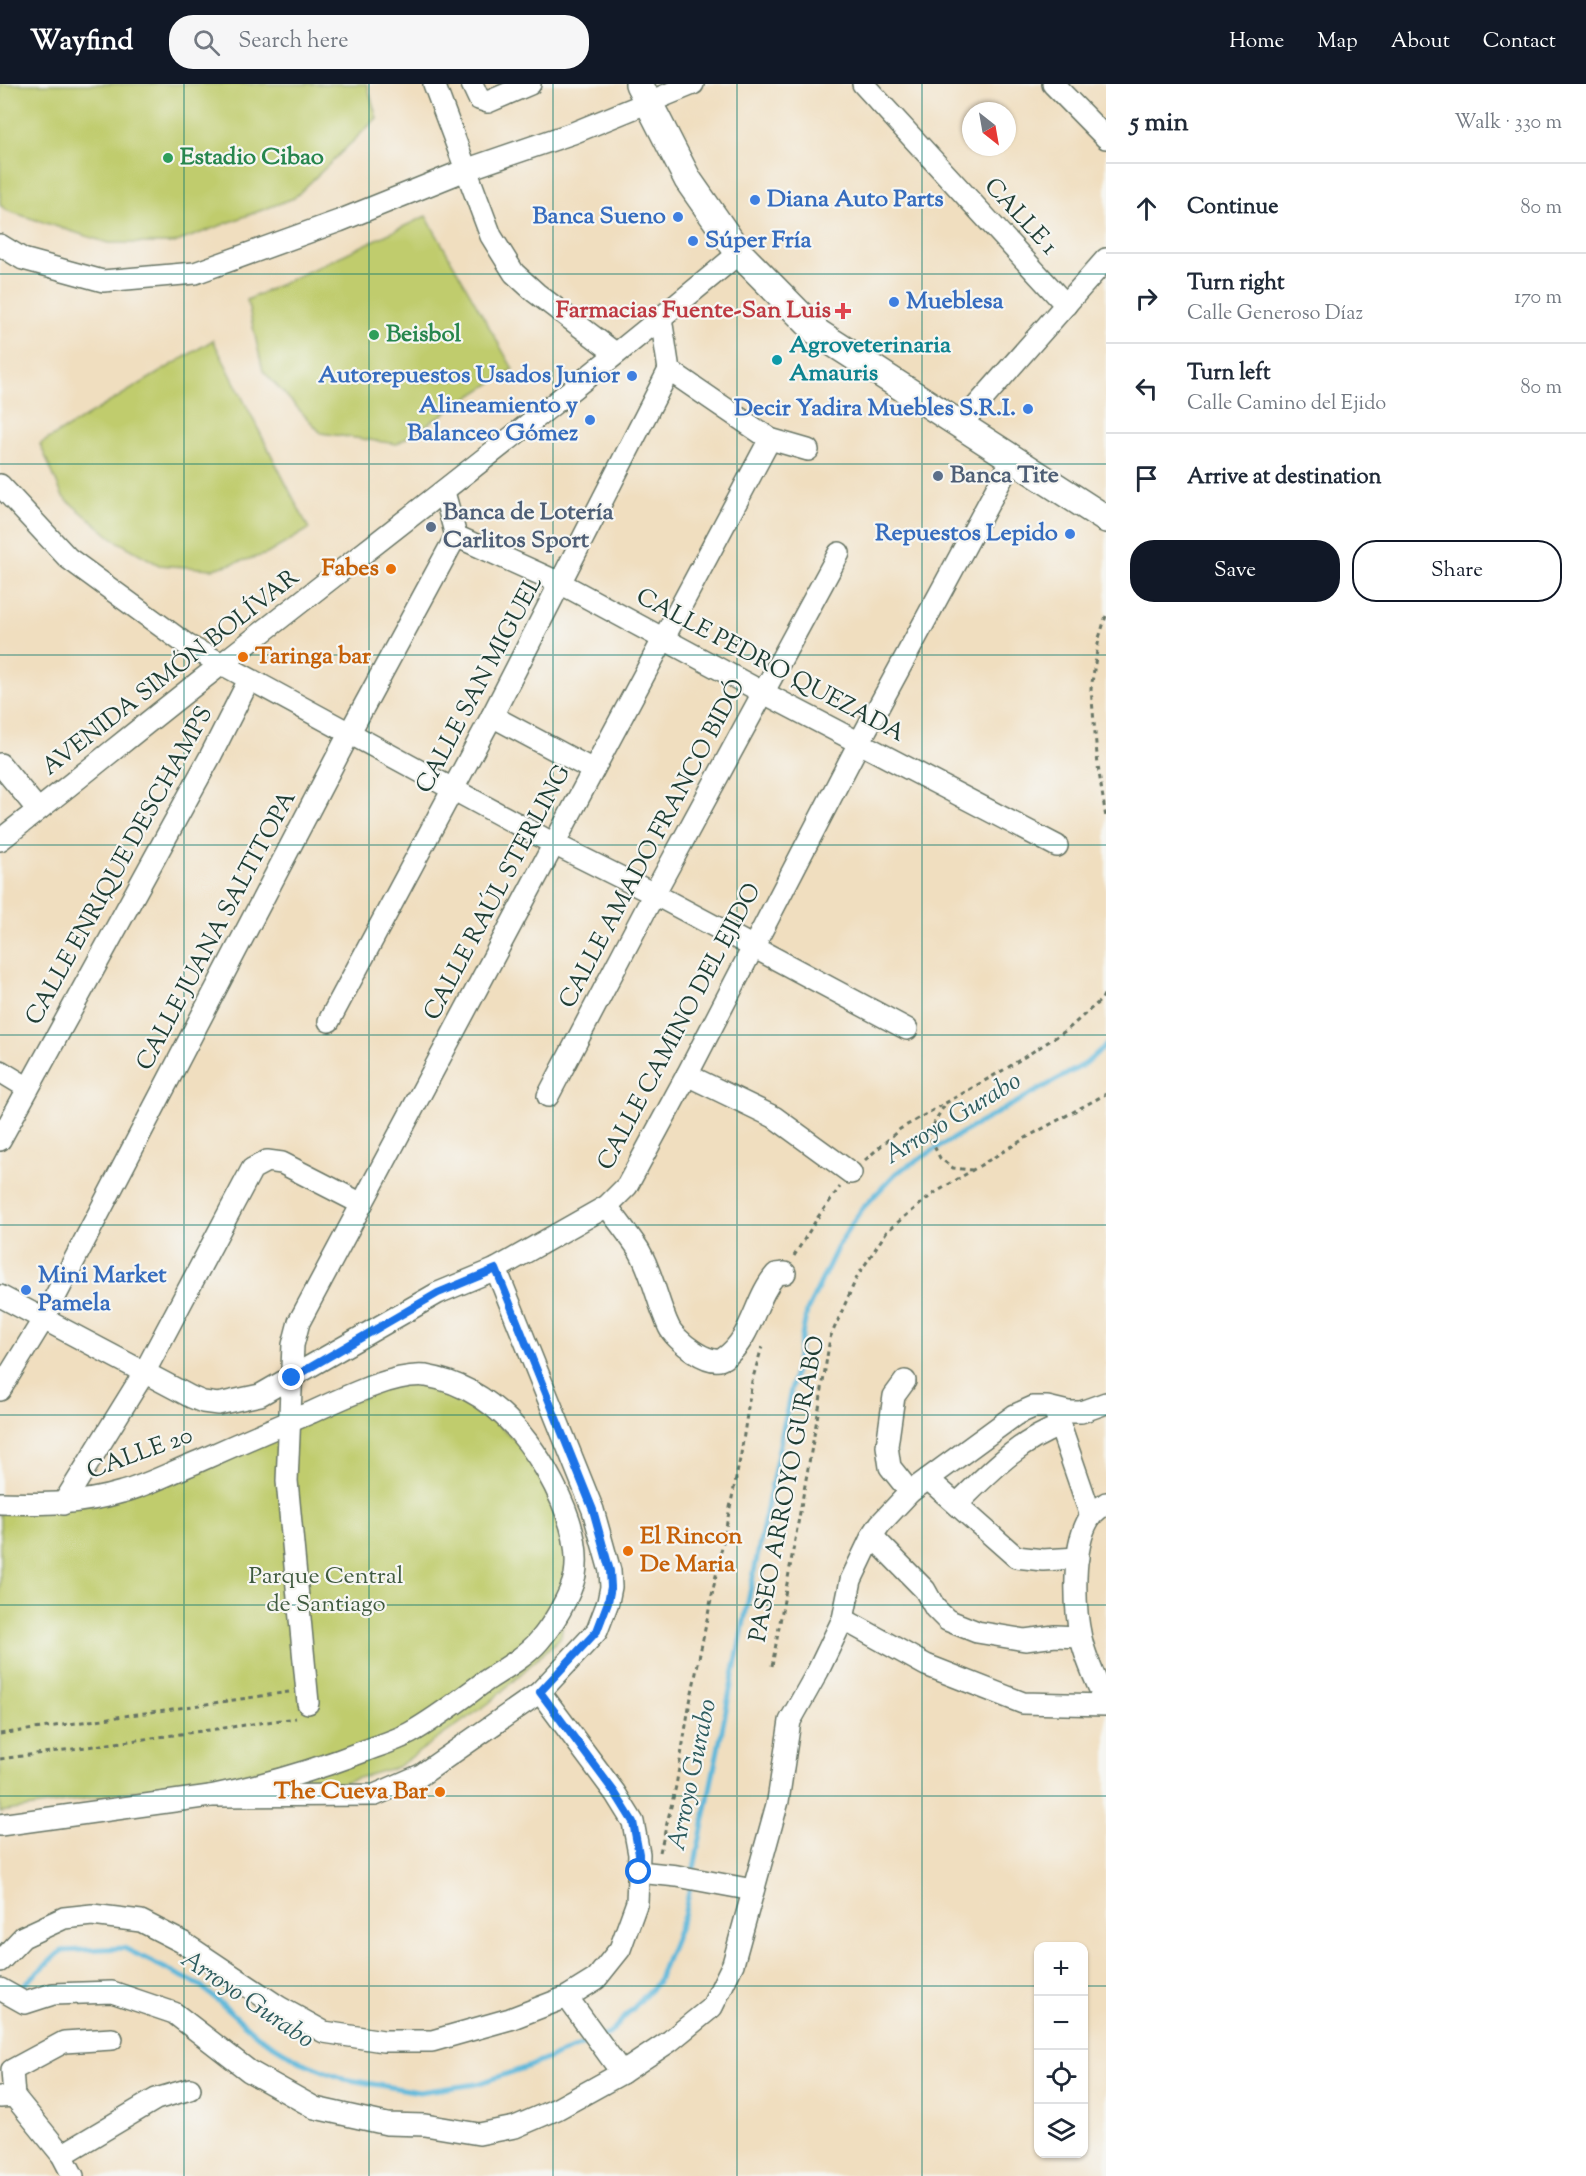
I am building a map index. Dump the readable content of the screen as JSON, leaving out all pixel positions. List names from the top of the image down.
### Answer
{
  "streets": {
    "street": [
      "CALLE 1",
      "CALLE PEDRO QUEZADA",
      "AVENIDA SIMÓN BOLÍVAR",
      "CALLE SAN MIGUEL",
      "CALLE AMADO FRANCO BIDÓ",
      "CALLE ENRIQUE DESCHAMPS",
      "CALLE RAÚL STERLING",
      "CALLE JUANA SALTITOPA",
      "CALLE CAMINO DEL EJIDO",
      "CALLE 20"
    ],
    "path": ["PASEO ARROYO GURABO"]
  },
  "crossings": [
    ["CALLE PEDRO QUEZADA", "CALLE SAN MIGUEL"],
    ["CALLE PEDRO QUEZADA", "CALLE AMADO FRANCO BIDÓ"],
    ["CALLE PEDRO QUEZADA", "CALLE RAÚL STERLING"],
    ["CALLE PEDRO QUEZADA", "CALLE JUANA SALTITOPA"],
    ["CALLE PEDRO QUEZADA", "CALLE CAMINO DEL EJIDO"],
    ["CALLE RAÚL STERLING", "CALLE CAMINO DEL EJIDO"],
    ["CALLE RAÚL STERLING", "CALLE 20"],
    ["CALLE JUANA SALTITOPA", "CALLE CAMINO DEL EJIDO"]
  ],
  "water": ["Arroyo Gurabo"],
  "parks": ["Parque Central de Santiago"],
  "places": {
    "other": [
      "Estadio Cibao",
      "Diana Auto Parts",
      "Banca Sueno",
      "Súper Fría",
      "Mueblesa",
      "Beisbol",
      "Agroveterinaria Amauris",
      "Autorepuestos Usados Junior",
      "Decir Yadira Muebles S.R.I.",
      "Alineamiento y Balanceo Gómez",
      "Banca Tite",
      "Banca de Lotería Carlitos Sport",
      "Repuestos Lepido",
      "Fabes",
      "Taringa bar",
      "Mini Market Pamela",
      "El Rincon De Maria",
      "The Cueva Bar"
    ],
    "health": ["Farmacias Fuente-San Luis"]
  },
  "north": "bottom right",
  "page": {
    "header": "Wayfind",
    "search": "Search here",
    "nav": [
      "Home",
      "Map",
      "About",
      "Contact"
    ],
    "heading": ["5 min", "Walk · 330 m"],
    "list": [
      ["Continue", "80 m"],
      ["Turn right", "Calle Generoso Díaz", "170 m"],
      ["Turn left", "Calle Camino del Ejido", "80 m"],
      "Arrive at destination"
    ],
    "buttons": ["Save", "Share"],
    "map_buttons": ["+", "−"]
  }
}
